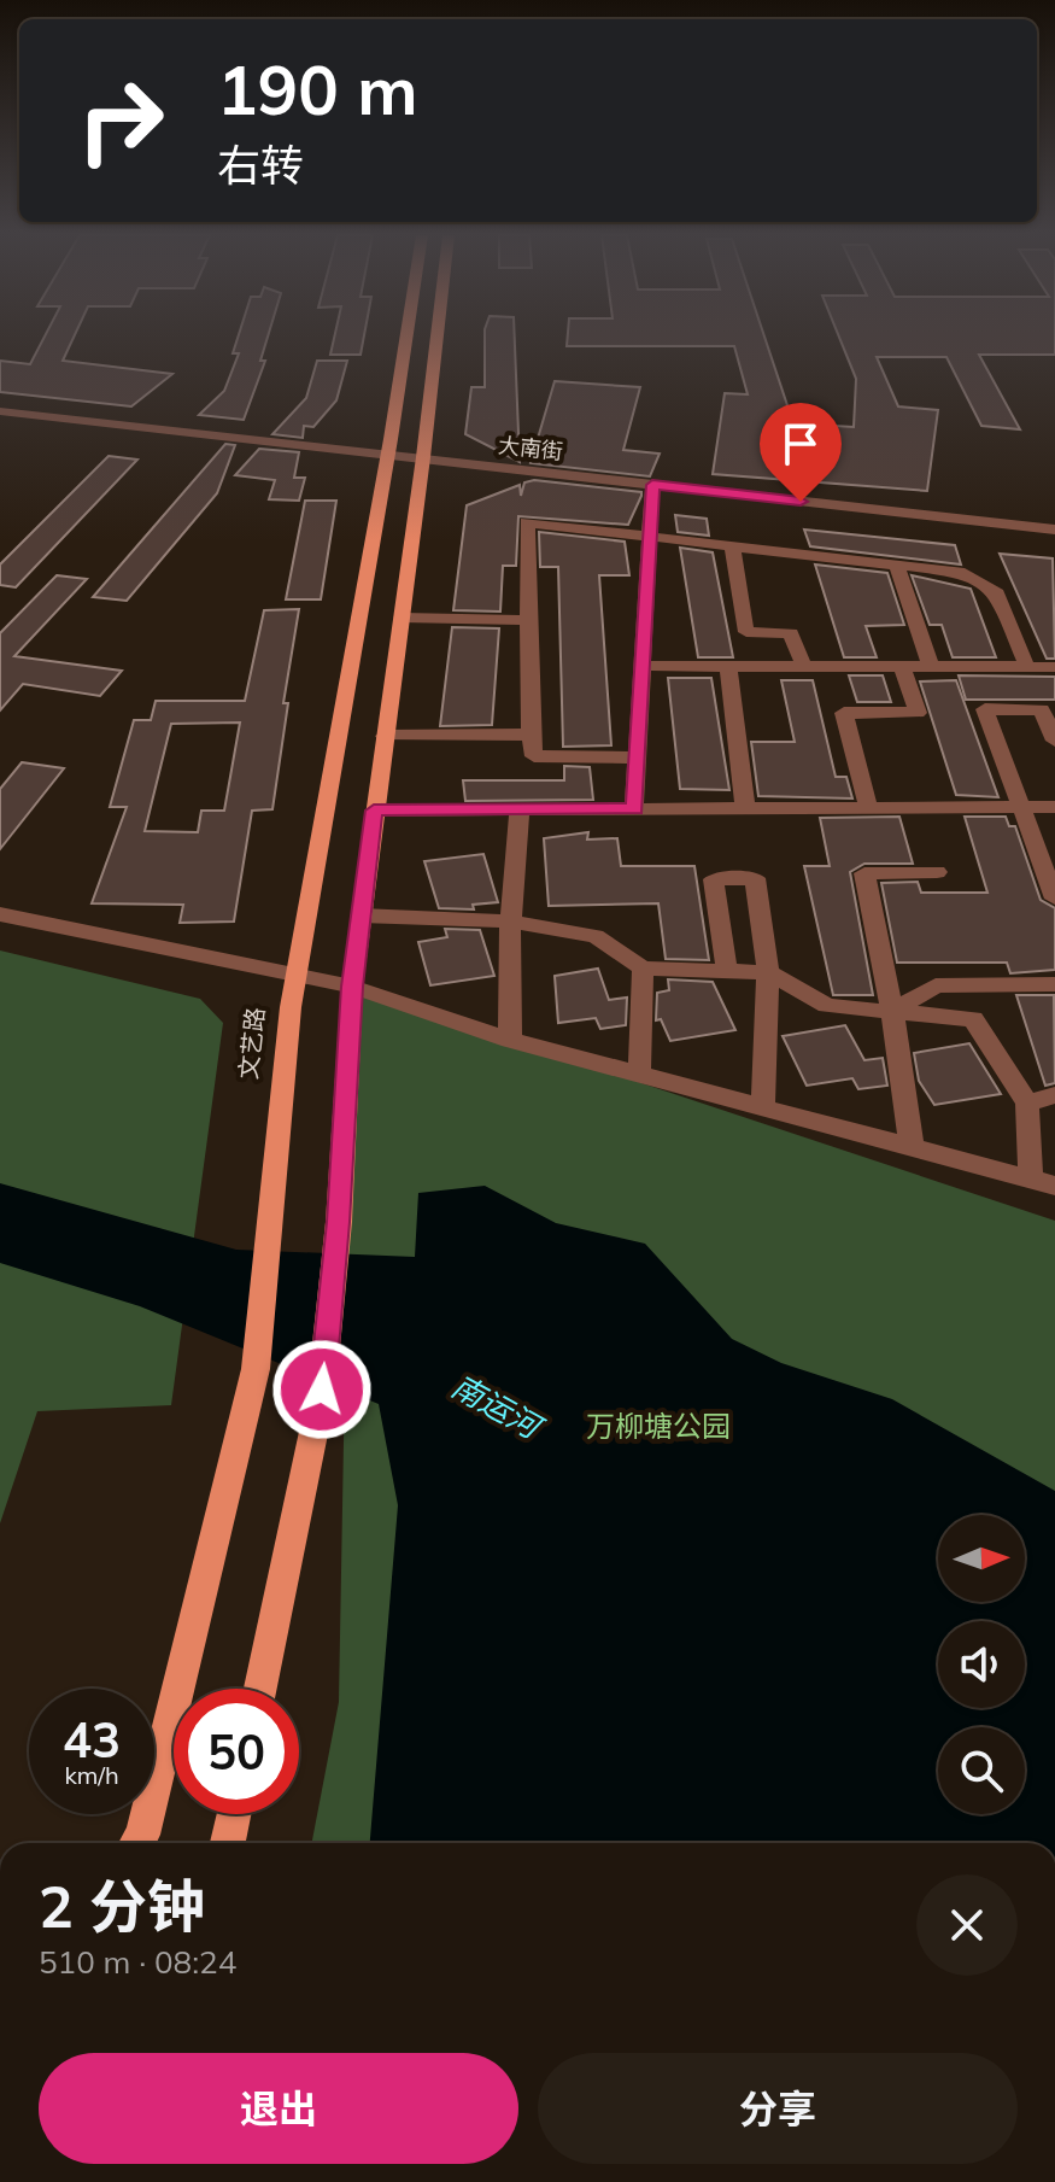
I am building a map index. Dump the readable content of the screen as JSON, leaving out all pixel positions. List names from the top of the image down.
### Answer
{
  "streets": {
    "main road": ["文艺路"],
    "street": ["大南街"]
  },
  "crossings": [
    ["大南街", "文艺路"]
  ],
  "water": ["南运河"],
  "parks": ["万柳塘公园"],
  "north": "right",
  "page": {
    "turn": ["190 m", "右转"],
    "speed": "43 km/h",
    "limit": "50",
    "heading": ["2 分钟", "510 m · 08:24"],
    "buttons": ["退出", "分享"]
  }
}
